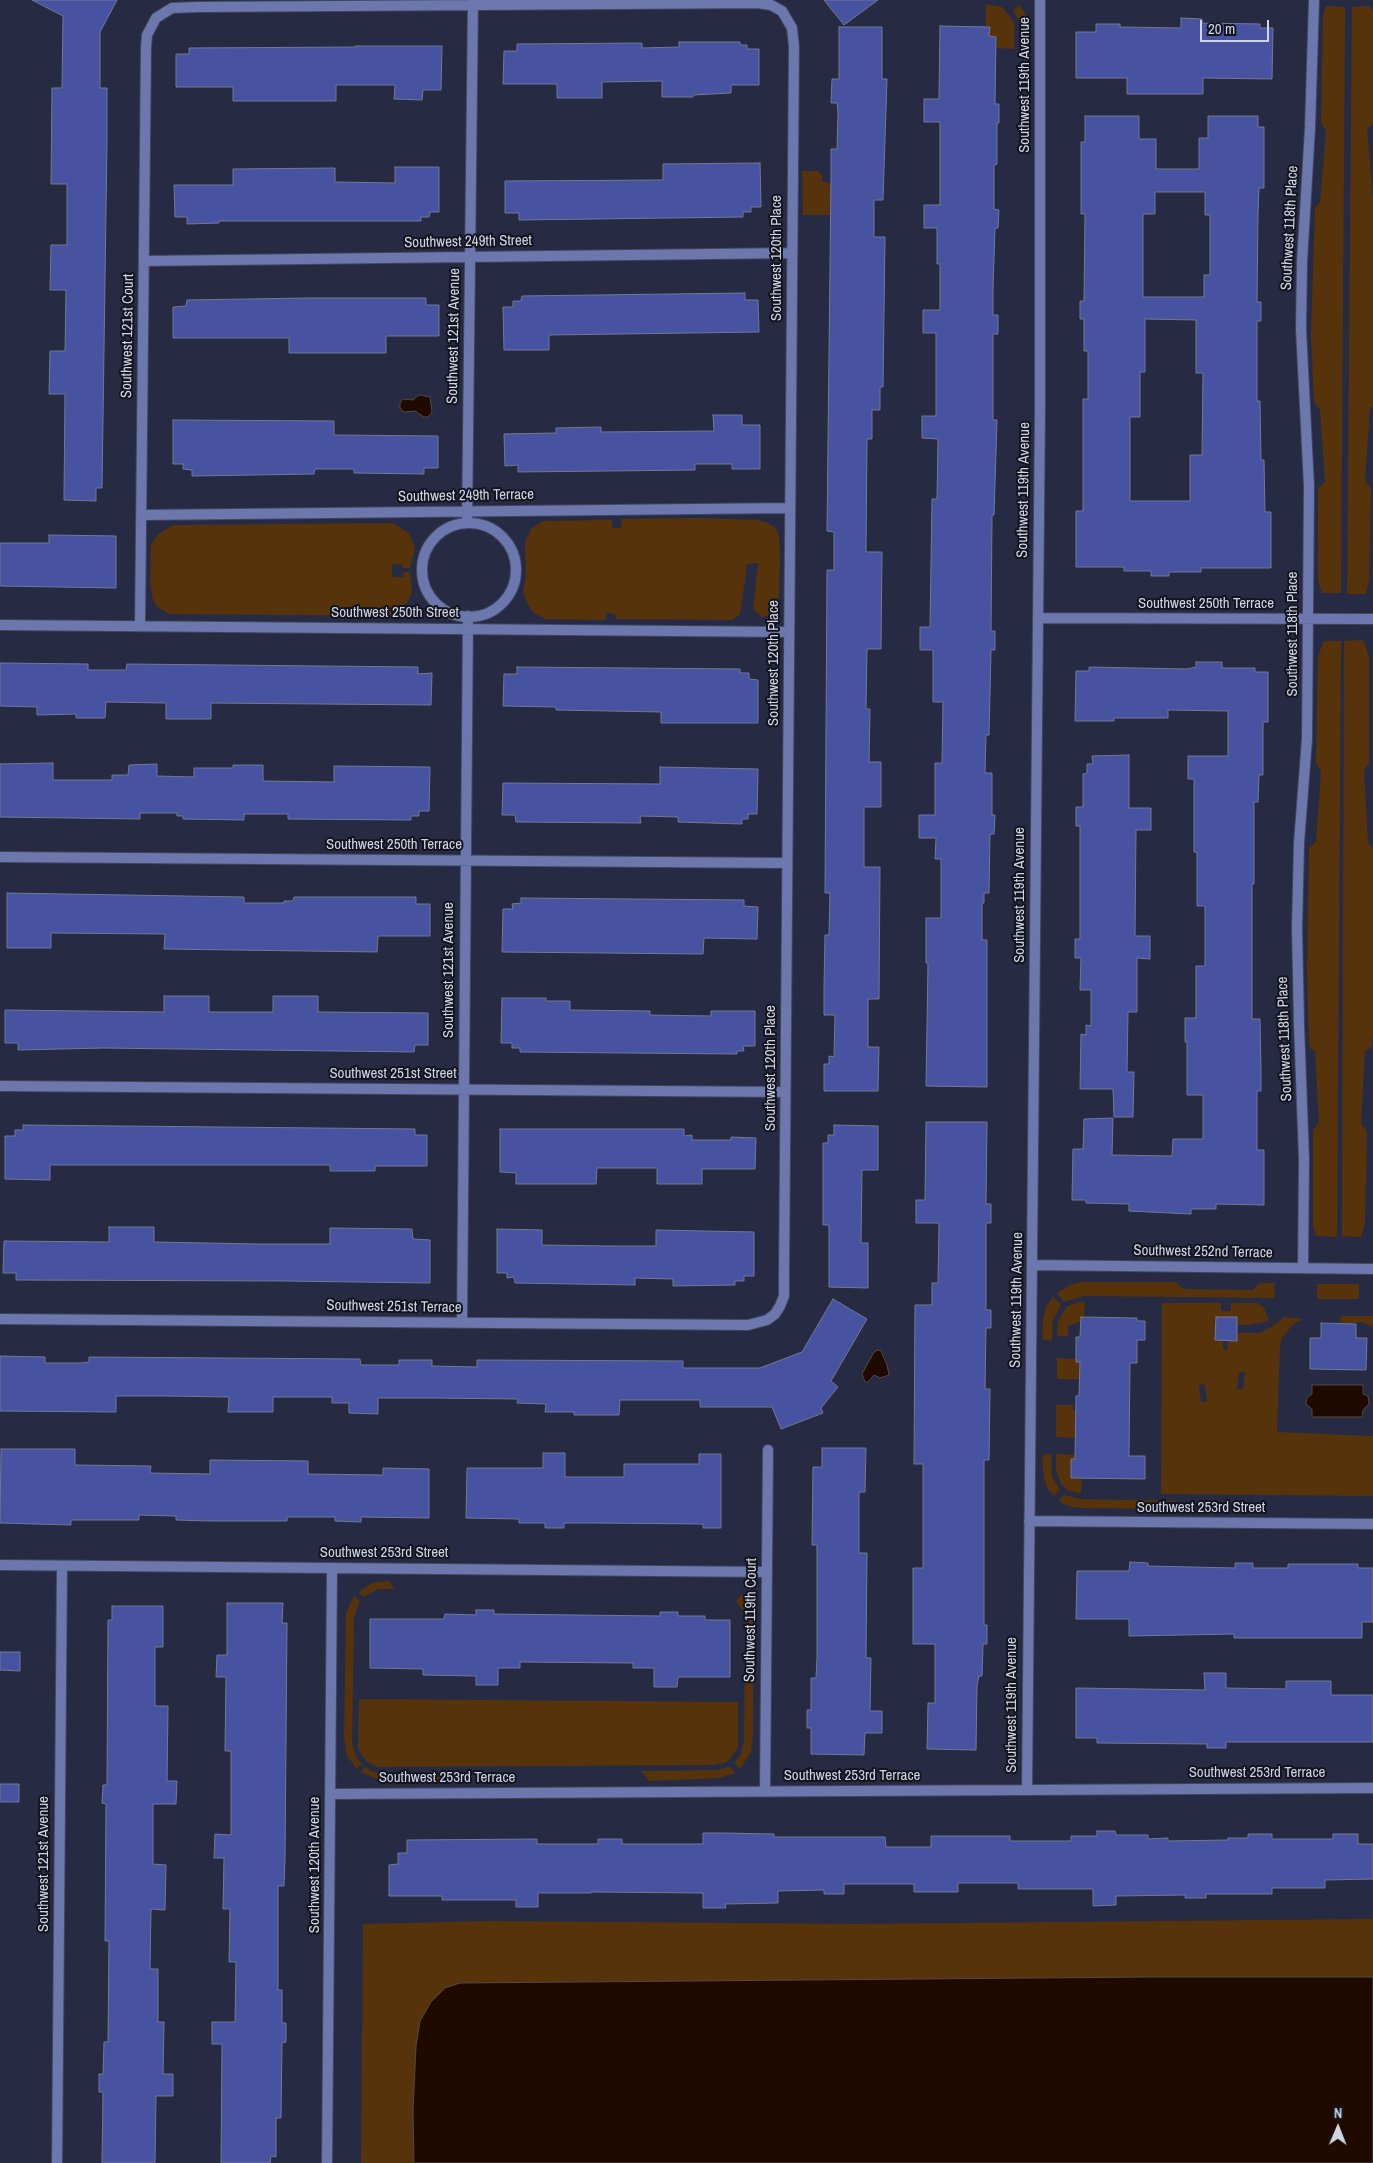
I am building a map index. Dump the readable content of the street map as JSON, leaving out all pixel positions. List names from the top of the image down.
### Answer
{
  "streets": {
    "street": [
      "Southwest 119th Avenue",
      "Southwest 118th Place",
      "Southwest 249th Street",
      "Southwest 120th Place",
      "Southwest 121st Court",
      "Southwest 121st Avenue",
      "Southwest 249th Terrace",
      "Southwest 250th Terrace",
      "Southwest 250th Street",
      "Southwest 251st Street",
      "Southwest 252nd Terrace",
      "Southwest 251st Terrace",
      "Southwest 253rd Street",
      "Southwest 119th Court",
      "Southwest 253rd Terrace",
      "Southwest 120th Avenue"
    ]
  },
  "crossings": [
    ["Southwest 119th Avenue", "Southwest 250th Terrace"],
    ["Southwest 119th Avenue", "Southwest 252nd Terrace"],
    ["Southwest 119th Avenue", "Southwest 253rd Street"],
    ["Southwest 119th Avenue", "Southwest 253rd Terrace"],
    ["Southwest 118th Place", "Southwest 250th Terrace"],
    ["Southwest 118th Place", "Southwest 252nd Terrace"],
    ["Southwest 249th Street", "Southwest 120th Place"],
    ["Southwest 249th Street", "Southwest 121st Court"],
    ["Southwest 249th Street", "Southwest 121st Avenue"],
    ["Southwest 120th Place", "Southwest 121st Court"],
    ["Southwest 120th Place", "Southwest 249th Terrace"],
    ["Southwest 120th Place", "Southwest 250th Terrace"],
    ["Southwest 120th Place", "Southwest 250th Street"],
    ["Southwest 120th Place", "Southwest 251st Street"],
    ["Southwest 120th Place", "Southwest 251st Terrace"],
    ["Southwest 121st Court", "Southwest 121st Avenue"],
    ["Southwest 121st Court", "Southwest 249th Terrace"],
    ["Southwest 121st Court", "Southwest 250th Street"],
    ["Southwest 121st Avenue", "Southwest 249th Terrace"],
    ["Southwest 121st Avenue", "Southwest 250th Terrace"],
    ["Southwest 121st Avenue", "Southwest 250th Street"],
    ["Southwest 121st Avenue", "Southwest 251st Street"],
    ["Southwest 121st Avenue", "Southwest 251st Terrace"],
    ["Southwest 121st Avenue", "Southwest 253rd Street"],
    ["Southwest 253rd Street", "Southwest 119th Court"],
    ["Southwest 253rd Street", "Southwest 120th Avenue"],
    ["Southwest 119th Court", "Southwest 253rd Terrace"],
    ["Southwest 253rd Terrace", "Southwest 120th Avenue"]
  ],
  "scale_bar": "20 m",
  "north": "top"
}
